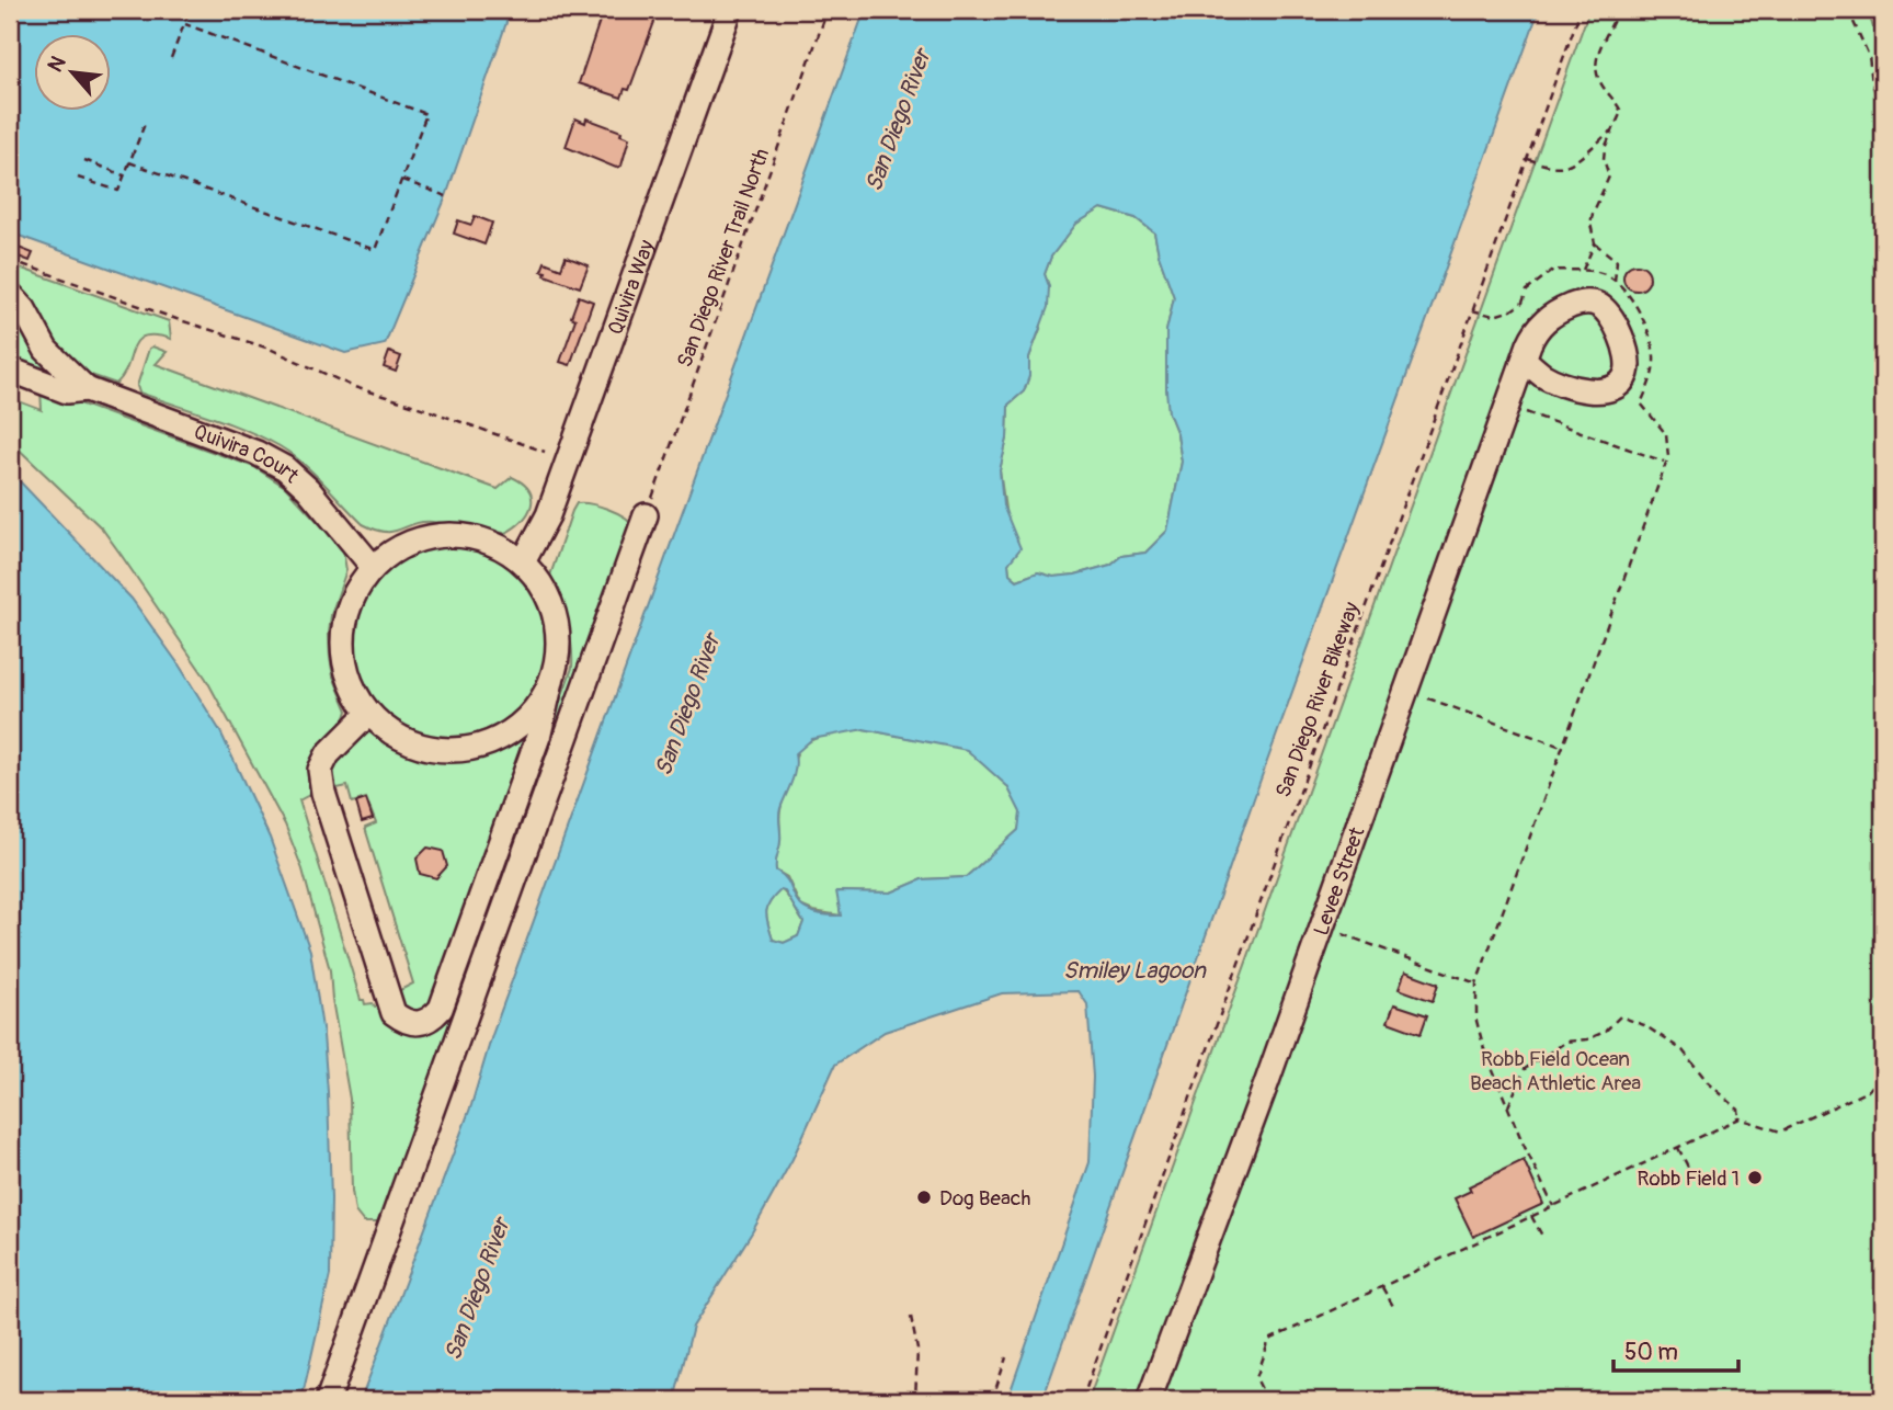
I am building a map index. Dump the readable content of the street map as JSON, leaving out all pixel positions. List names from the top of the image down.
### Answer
{
  "streets": {
    "street": ["Quivira Way", "Quivira Court", "Levee Street"],
    "path": ["San Diego River Trail North", "San Diego River Bikeway"]
  },
  "crossings": [
    ["Quivira Way", "Quivira Court"]
  ],
  "water": ["San Diego River", "Smiley Lagoon"],
  "parks": ["Robb Field Ocean Beach Athletic Area"],
  "places": ["Robb Field 1", "Dog Beach"],
  "scale_bar": "50 m",
  "north": "top left"
}
